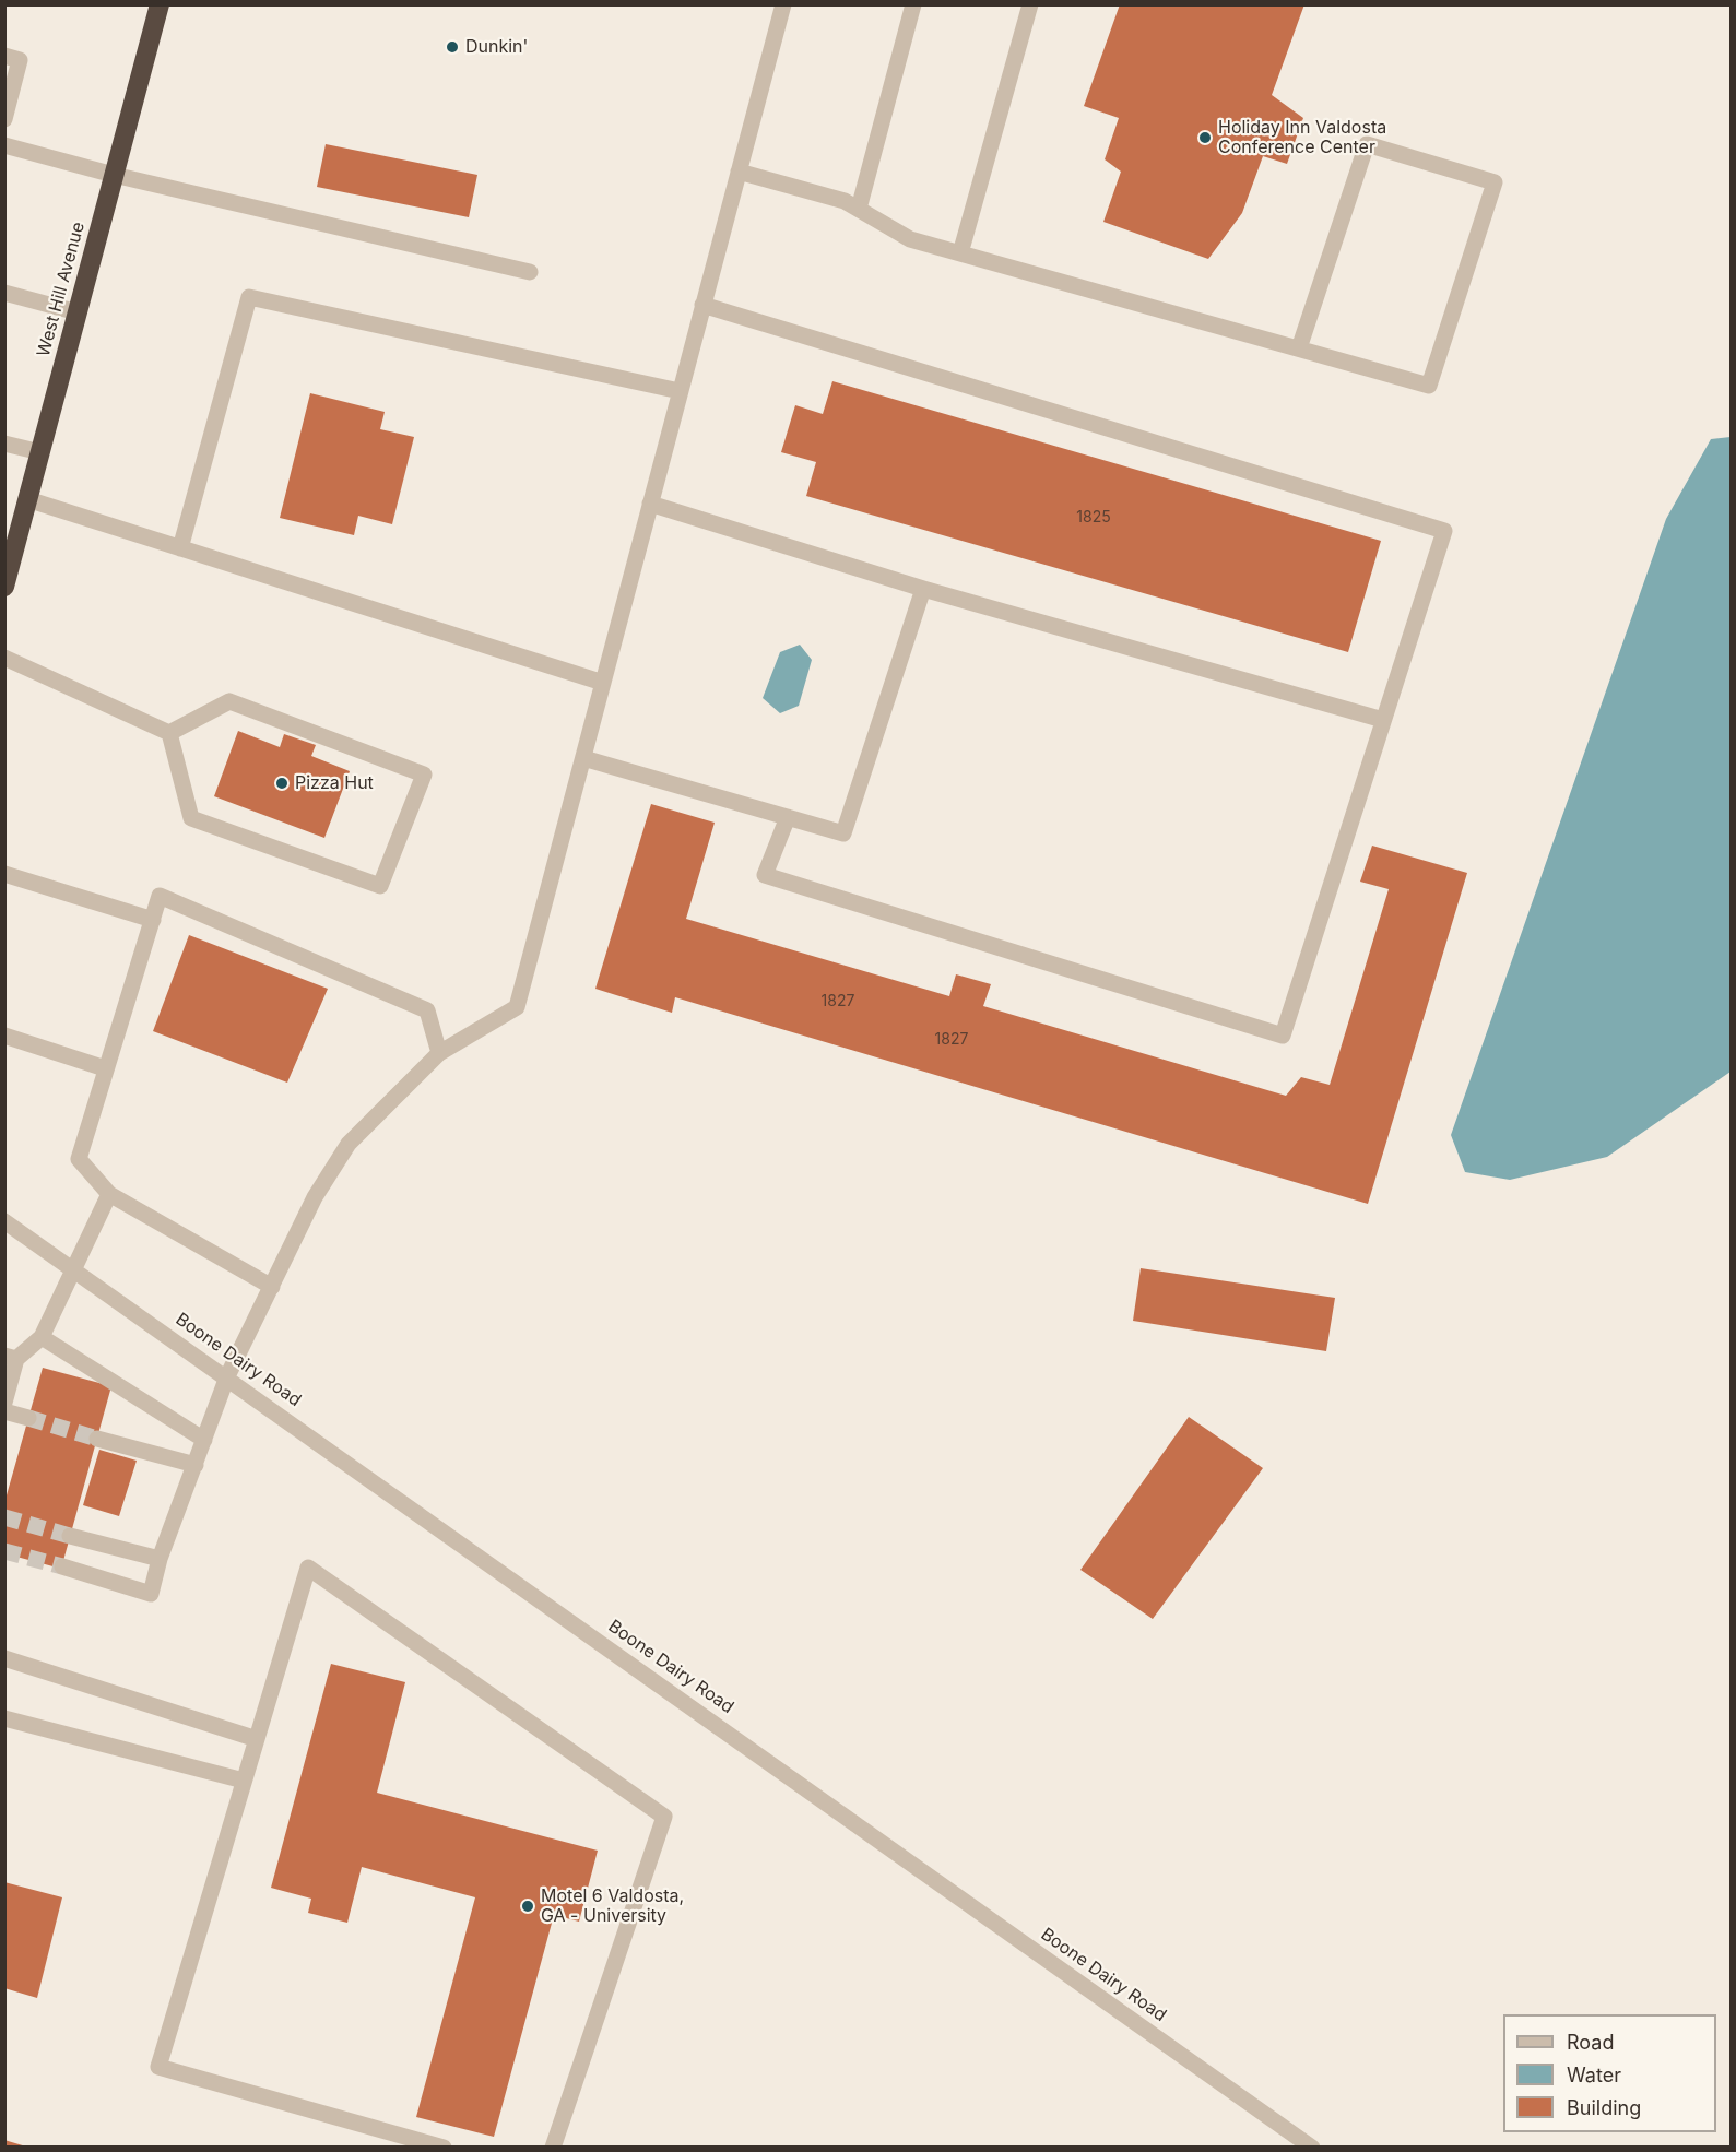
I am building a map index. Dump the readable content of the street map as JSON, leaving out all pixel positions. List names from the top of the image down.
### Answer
{
  "streets": {
    "highway": ["West Hill Avenue"],
    "street": ["Boone Dairy Road"]
  },
  "places": [
    "Dunkin'",
    "Holiday Inn Valdosta Conference Center",
    "Pizza Hut",
    "Motel 6 Valdosta, GA - University"
  ],
  "house_numbers": ["1825", "1827", "1827"],
  "legend": ["Road", "Water", "Building"]
}
